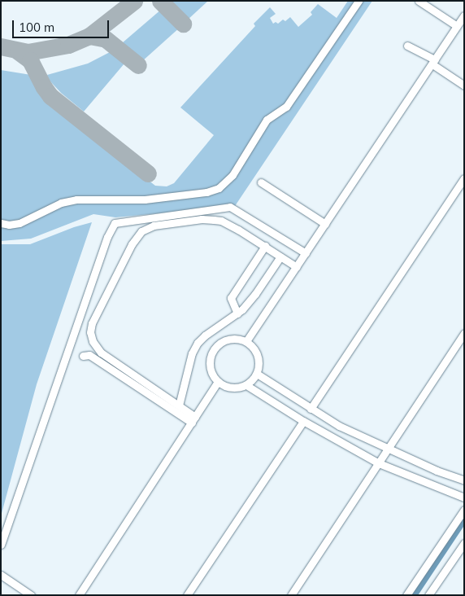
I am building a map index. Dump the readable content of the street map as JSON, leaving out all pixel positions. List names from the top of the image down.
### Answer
{
  "scale_bar": "100 m"
}
